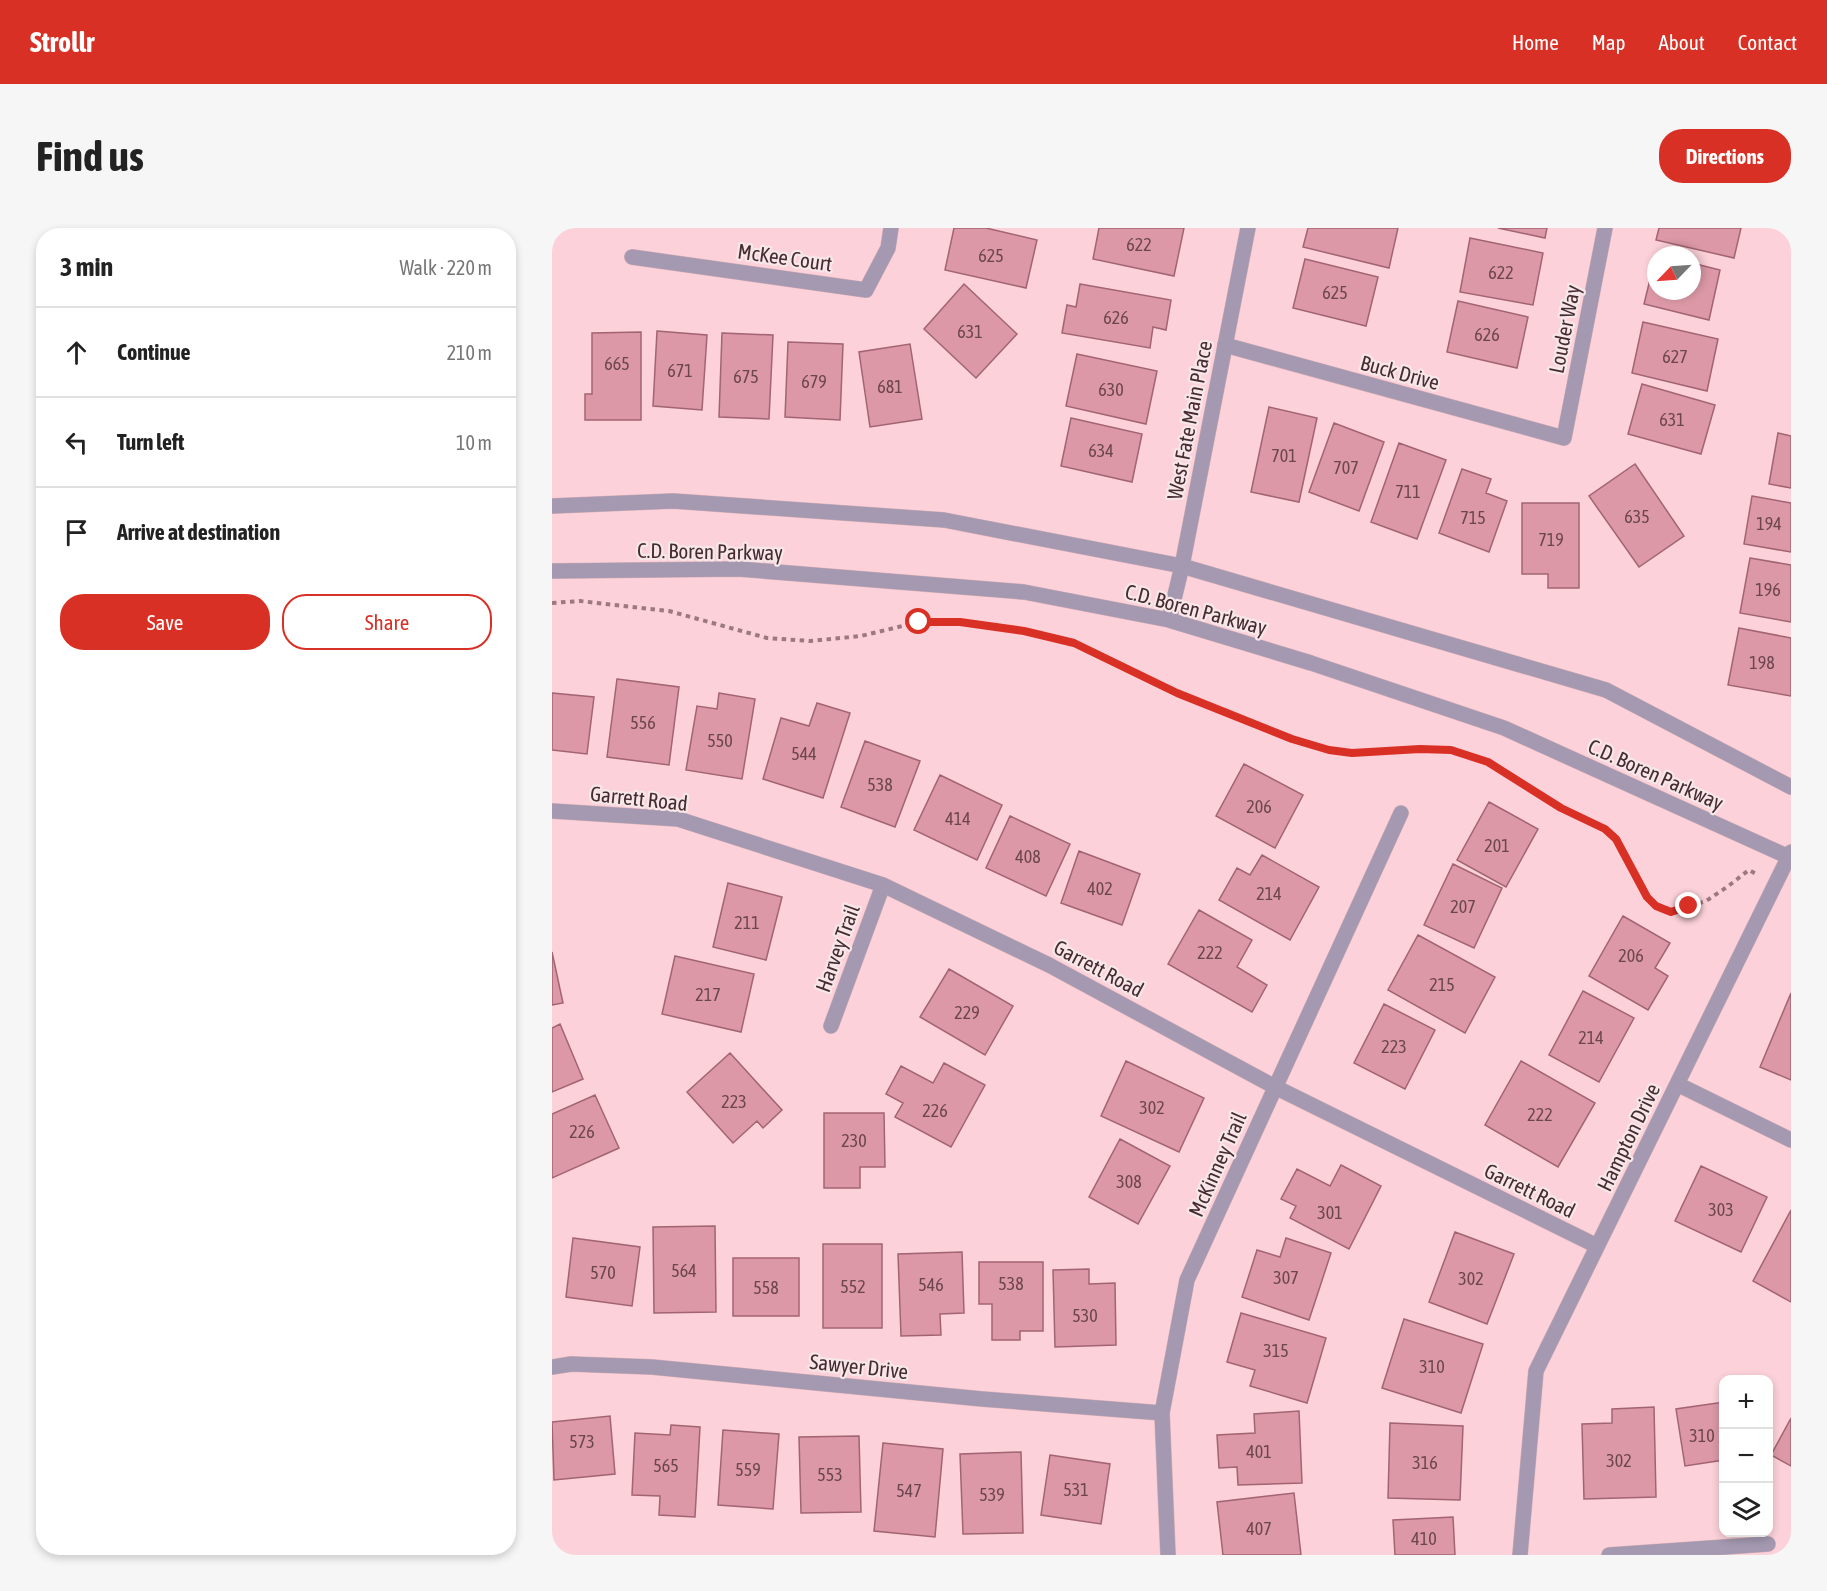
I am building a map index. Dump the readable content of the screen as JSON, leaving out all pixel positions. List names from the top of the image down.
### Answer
{
  "streets": {
    "street": [
      "McKee Court",
      "Louder Way",
      "Buck Drive",
      "West Fate Main Place",
      "C.D. Boren Parkway",
      "Garrett Road",
      "Harvey Trail",
      "Hampton Drive",
      "McKinney Trail",
      "Sawyer Drive"
    ]
  },
  "crossings": [
    ["Louder Way", "Buck Drive"],
    ["Buck Drive", "West Fate Main Place"],
    ["West Fate Main Place", "C.D. Boren Parkway"],
    ["C.D. Boren Parkway", "Hampton Drive"],
    ["Garrett Road", "Harvey Trail"],
    ["Garrett Road", "Hampton Drive"],
    ["Garrett Road", "McKinney Trail"],
    ["McKinney Trail", "Sawyer Drive"]
  ],
  "house_numbers": [
    "622",
    "625",
    "622",
    "625",
    "626",
    "631",
    "626",
    "627",
    "665",
    "671",
    "675",
    "679",
    "681",
    "630",
    "631",
    "634",
    "701",
    "707",
    "711",
    "635",
    "715",
    "194",
    "719",
    "196",
    "198",
    "556",
    "550",
    "544",
    "538",
    "206",
    "414",
    "201",
    "408",
    "402",
    "214",
    "207",
    "211",
    "222",
    "206",
    "215",
    "217",
    "229",
    "214",
    "223",
    "223",
    "302",
    "226",
    "222",
    "226",
    "230",
    "308",
    "303",
    "301",
    "564",
    "570",
    "307",
    "302",
    "538",
    "546",
    "552",
    "558",
    "530",
    "315",
    "310",
    "310",
    "573",
    "401",
    "302",
    "316",
    "565",
    "559",
    "553",
    "531",
    "547",
    "539",
    "407",
    "410"
  ],
  "north": "bottom left",
  "page": {
    "header": "Strollr",
    "nav": [
      "Home",
      "Map",
      "About",
      "Contact"
    ],
    "buttons": [
      "Directions",
      ["Save", "Share"]
    ],
    "title": "Find us",
    "heading": ["3 min", "Walk · 220 m"],
    "list": [
      ["Continue", "210 m"],
      ["Turn left", "10 m"],
      "Arrive at destination"
    ],
    "map_buttons": ["+", "−"]
  }
}
